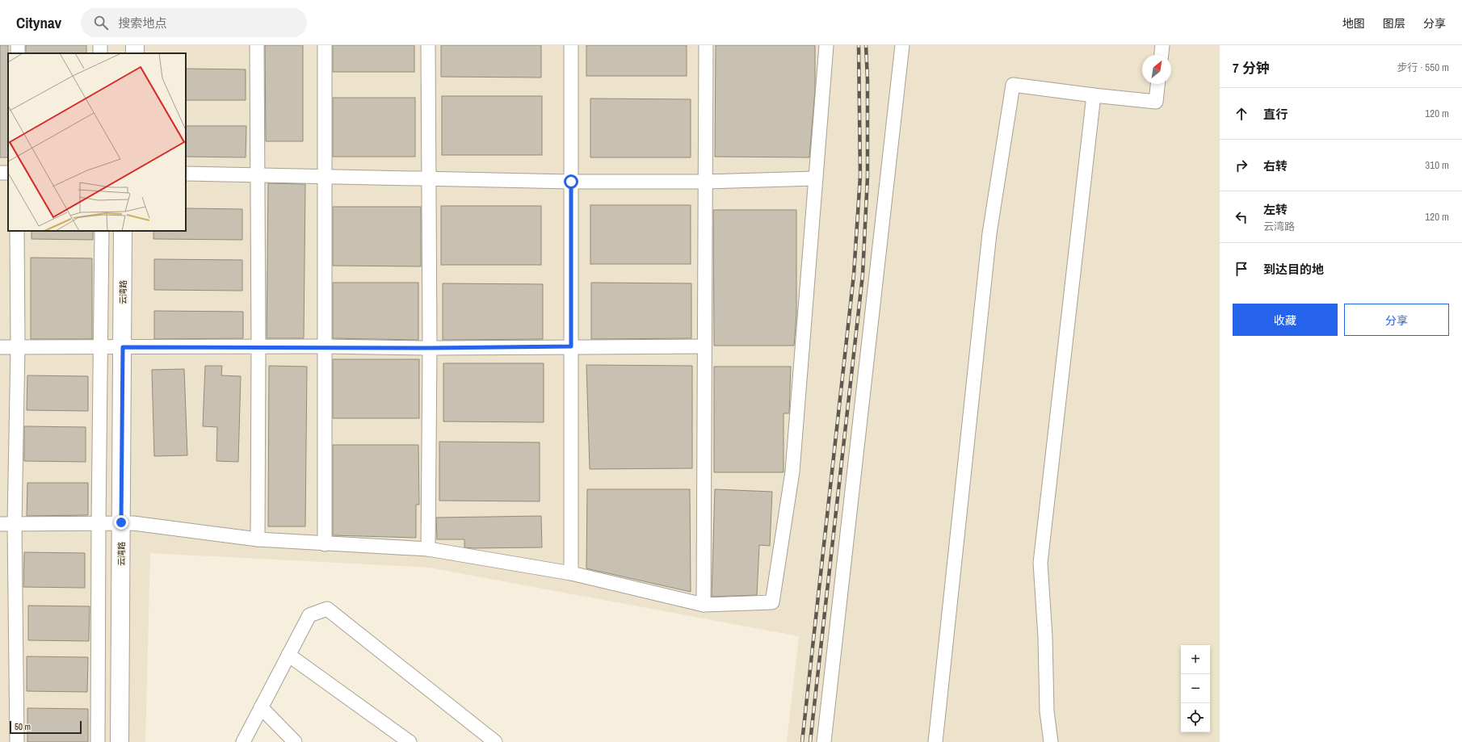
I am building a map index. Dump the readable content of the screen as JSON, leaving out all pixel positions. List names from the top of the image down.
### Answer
{
  "streets": {
    "main road": ["云湾路"]
  },
  "scale_bar": "50 m",
  "north": "top right",
  "page": {
    "header": "Citynav",
    "search": "搜索地点",
    "nav": ["地图", "图层", "分享"],
    "heading": ["7 分钟", "步行 · 550 m"],
    "list": [
      ["直行", "120 m"],
      ["右转", "310 m"],
      ["左转", "云湾路", "120 m"],
      "到达目的地"
    ],
    "buttons": ["收藏", "分享"],
    "map_buttons": ["+", "−"],
    "scale": "50 m"
  }
}
